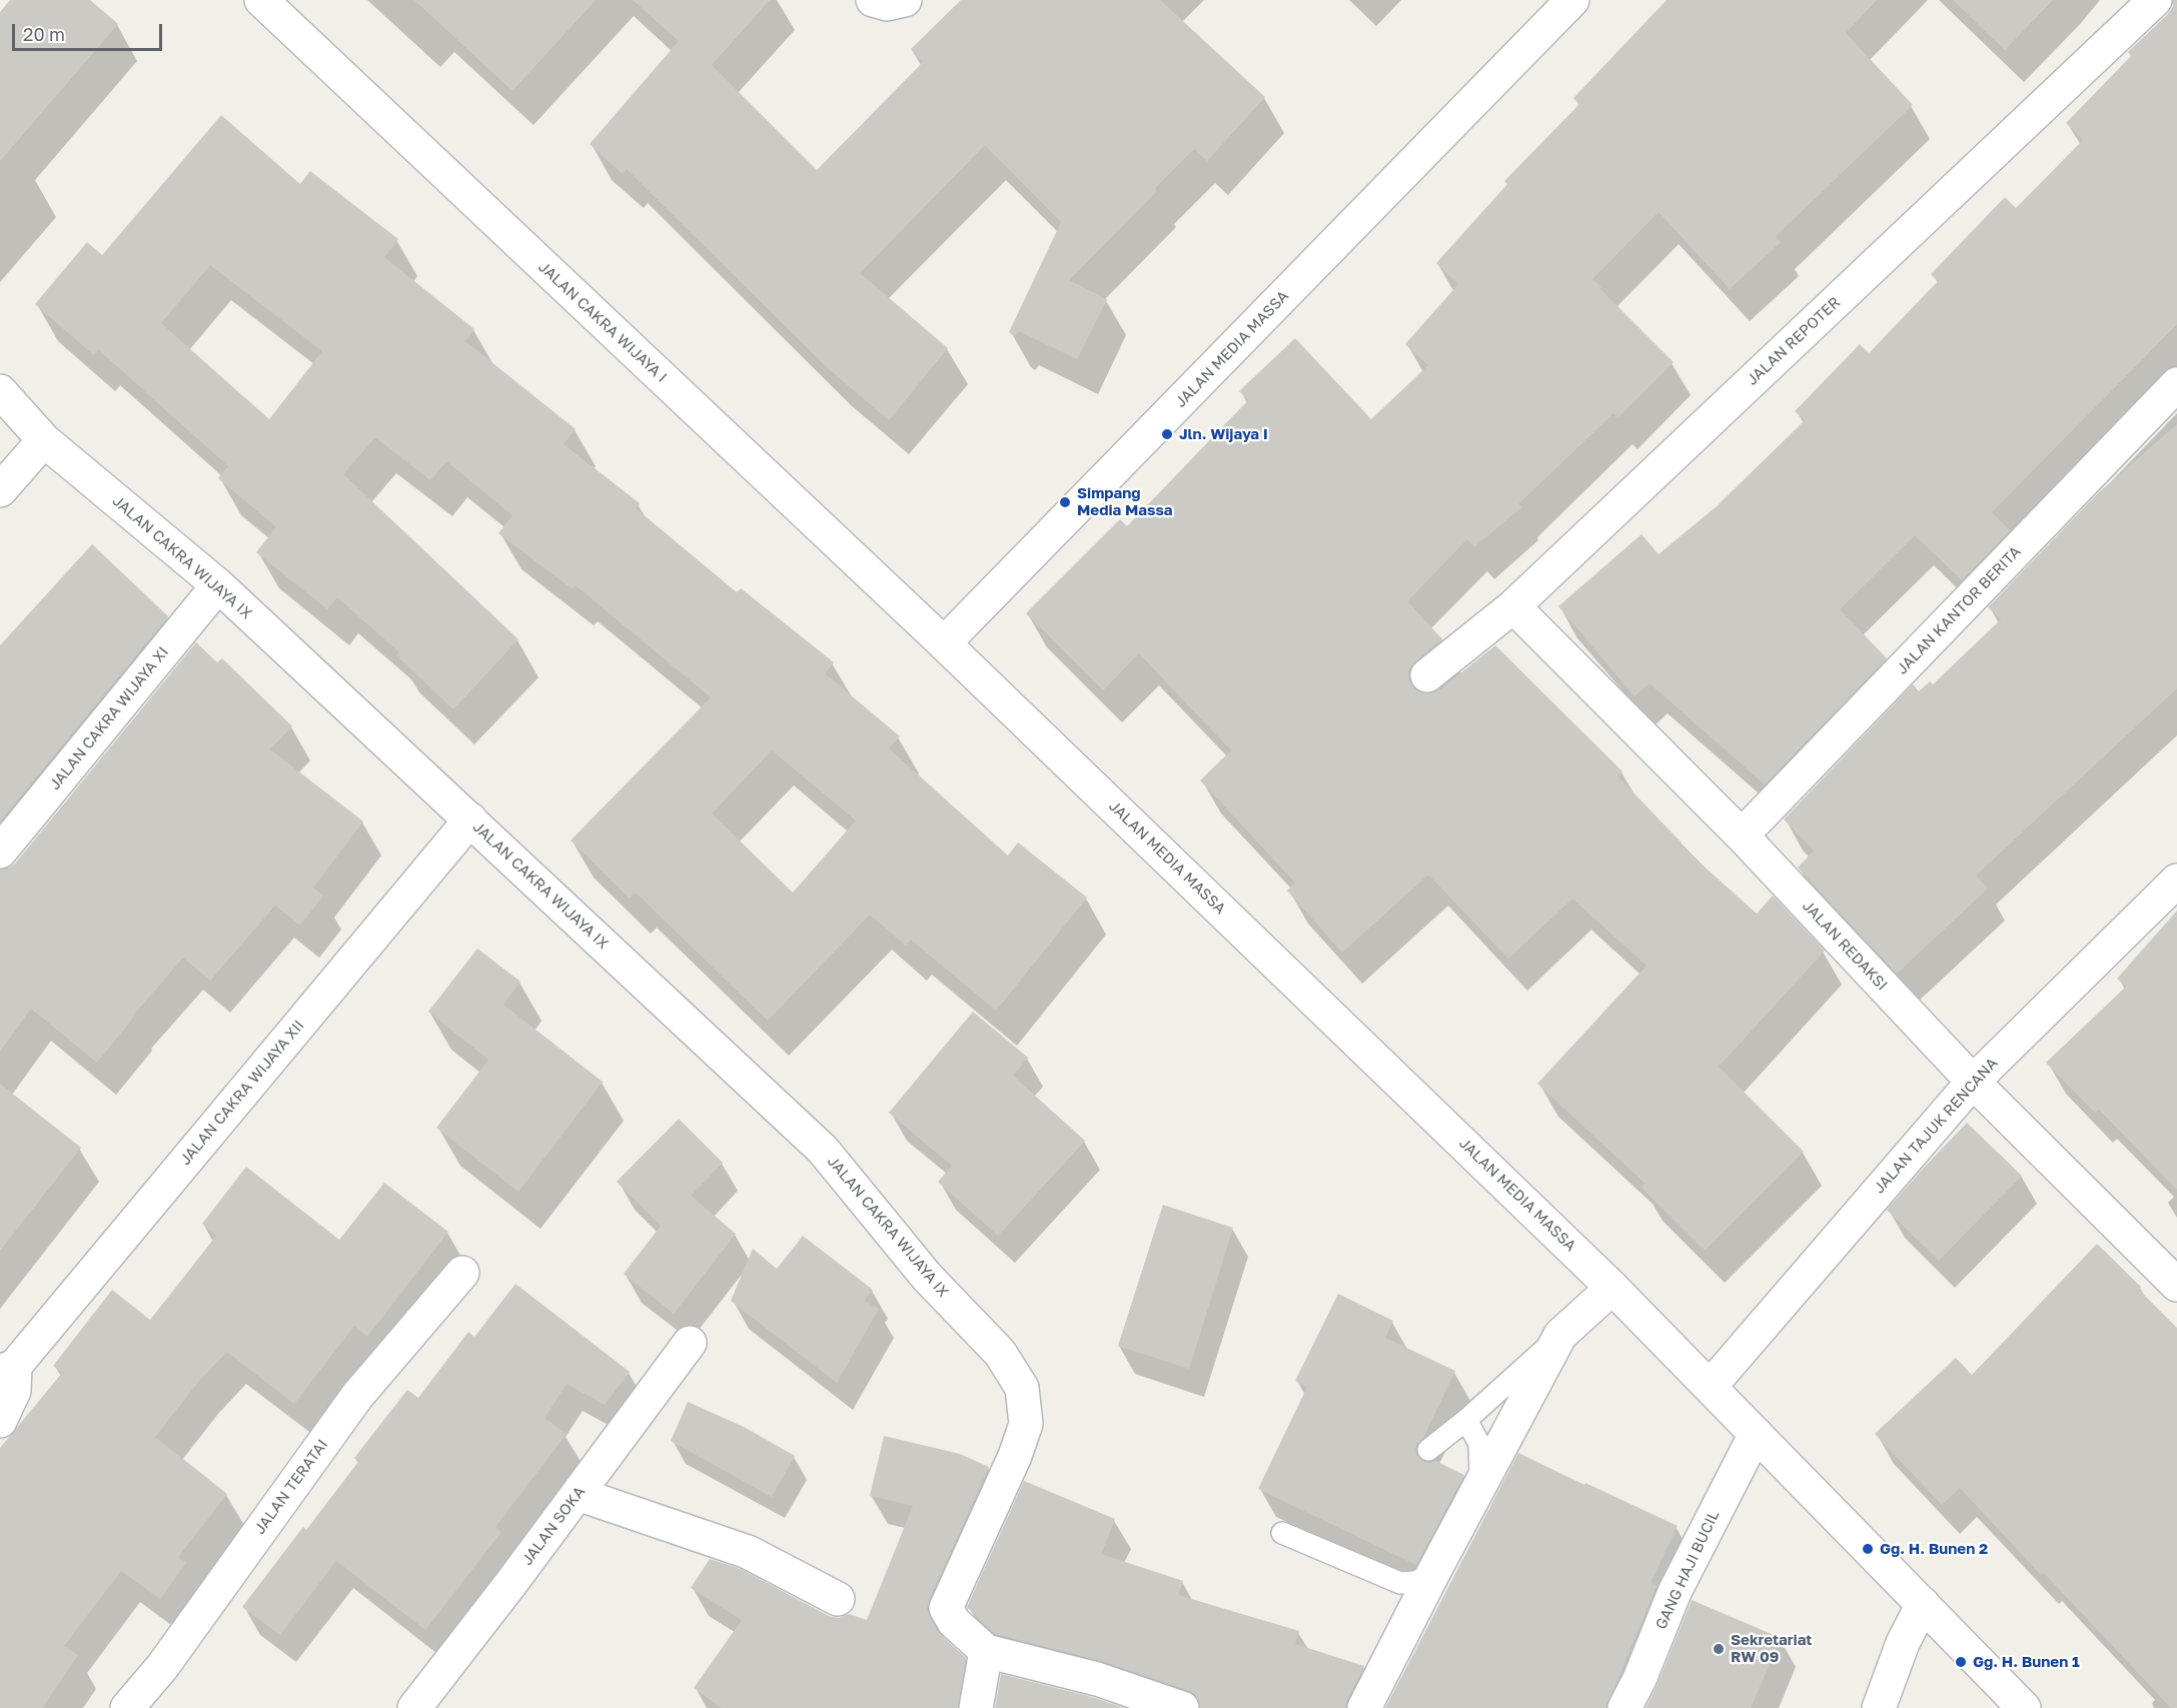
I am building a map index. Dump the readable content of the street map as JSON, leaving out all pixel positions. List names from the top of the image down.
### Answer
{
  "streets": {
    "street": [
      "JALAN CAKRA WIJAYA I",
      "JALAN REPOTER",
      "JALAN MEDIA MASSA",
      "JALAN CAKRA WIJAYA IX",
      "JALAN KANTOR BERITA",
      "JALAN CAKRA WIJAYA XI",
      "JALAN REDAKSI",
      "JALAN CAKRA WIJAYA XII",
      "JALAN TAJUK RENCANA",
      "JALAN TERATAI",
      "JALAN SOKA",
      "GANG HAJI BUCIL"
    ]
  },
  "crossings": [
    ["JALAN CAKRA WIJAYA I", "JALAN MEDIA MASSA"],
    ["JALAN REPOTER", "JALAN REDAKSI"],
    ["JALAN MEDIA MASSA", "JALAN TAJUK RENCANA"],
    ["JALAN MEDIA MASSA", "GANG HAJI BUCIL"],
    ["JALAN CAKRA WIJAYA IX", "JALAN CAKRA WIJAYA XI"],
    ["JALAN CAKRA WIJAYA IX", "JALAN CAKRA WIJAYA XII"],
    ["JALAN KANTOR BERITA", "JALAN REDAKSI"],
    ["JALAN REDAKSI", "JALAN TAJUK RENCANA"]
  ],
  "places": [
    "Jln. Wijaya I",
    "Simpang Media Massa",
    "Gg. H. Bunen 2",
    "Sekretariat RW 09",
    "Gg. H. Bunen 1"
  ],
  "scale_bar": "20 m"
}
